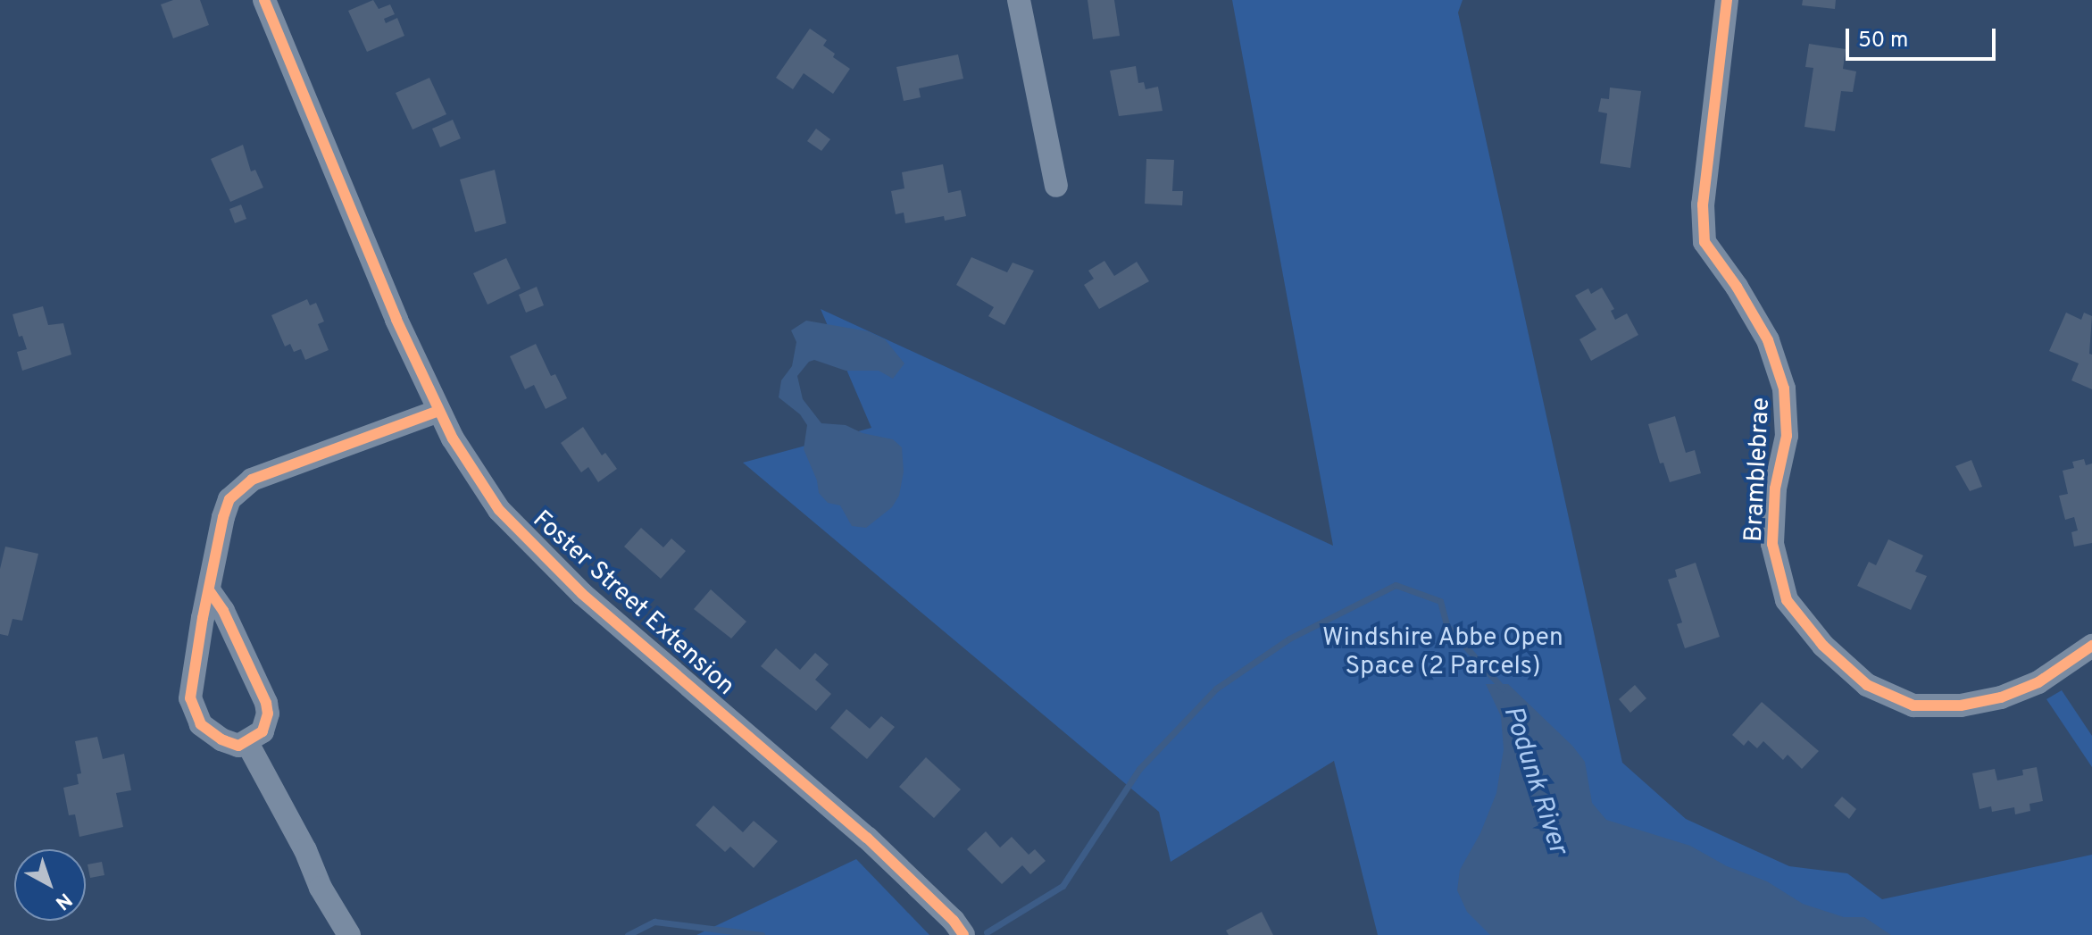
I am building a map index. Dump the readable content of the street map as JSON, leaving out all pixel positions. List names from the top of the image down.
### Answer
{
  "streets": {
    "street": ["Bramblebrae", "Foster Street Extension"]
  },
  "water": ["Podunk River"],
  "parks": ["Windshire Abbe Open Space (2 Parcels)"],
  "scale_bar": "50 m",
  "north": "bottom right"
}
